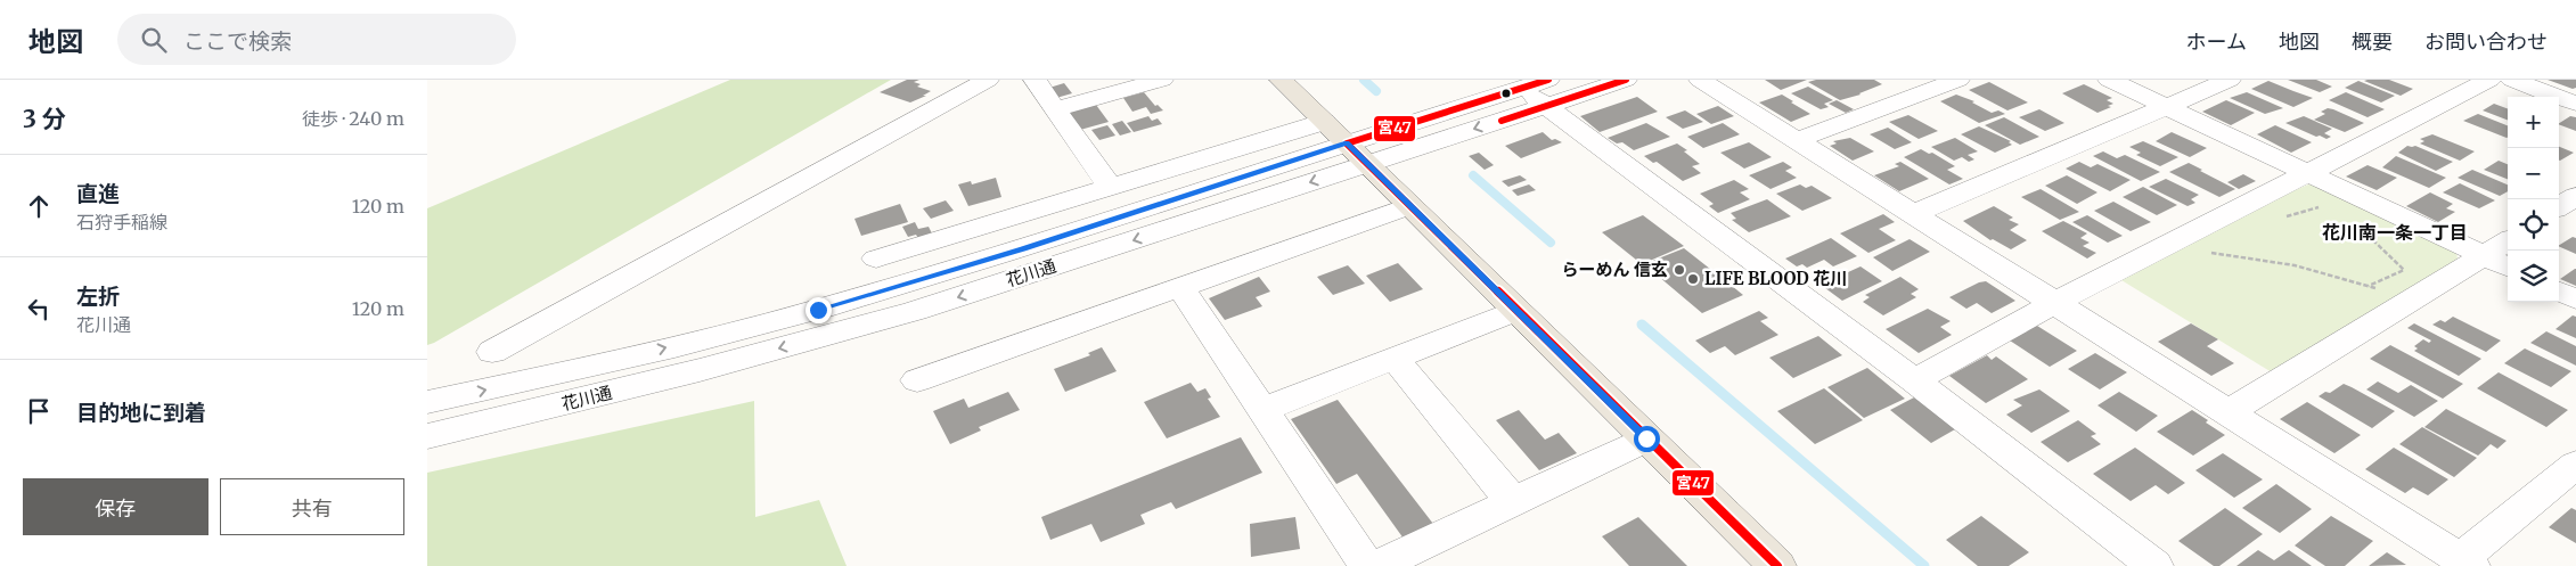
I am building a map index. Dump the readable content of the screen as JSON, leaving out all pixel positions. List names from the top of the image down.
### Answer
{
  "streets": {
    "street": ["花川通"]
  },
  "districts": ["花川南一条一丁目"],
  "places": ["らーめん 信玄", "LIFE BLOOD 花川"],
  "lines": ["transit line 宮47"],
  "page": {
    "header": "地図",
    "search": "ここで検索",
    "nav": [
      "ホーム",
      "地図",
      "概要",
      "お問い合わせ"
    ],
    "heading": ["3 分", "徒歩 · 240 m"],
    "map_buttons": ["+", "−"],
    "list": [
      ["直進", "石狩手稲線", "120 m"],
      ["左折", "花川通", "120 m"],
      "目的地に到着"
    ],
    "buttons": ["保存", "共有"]
  }
}
